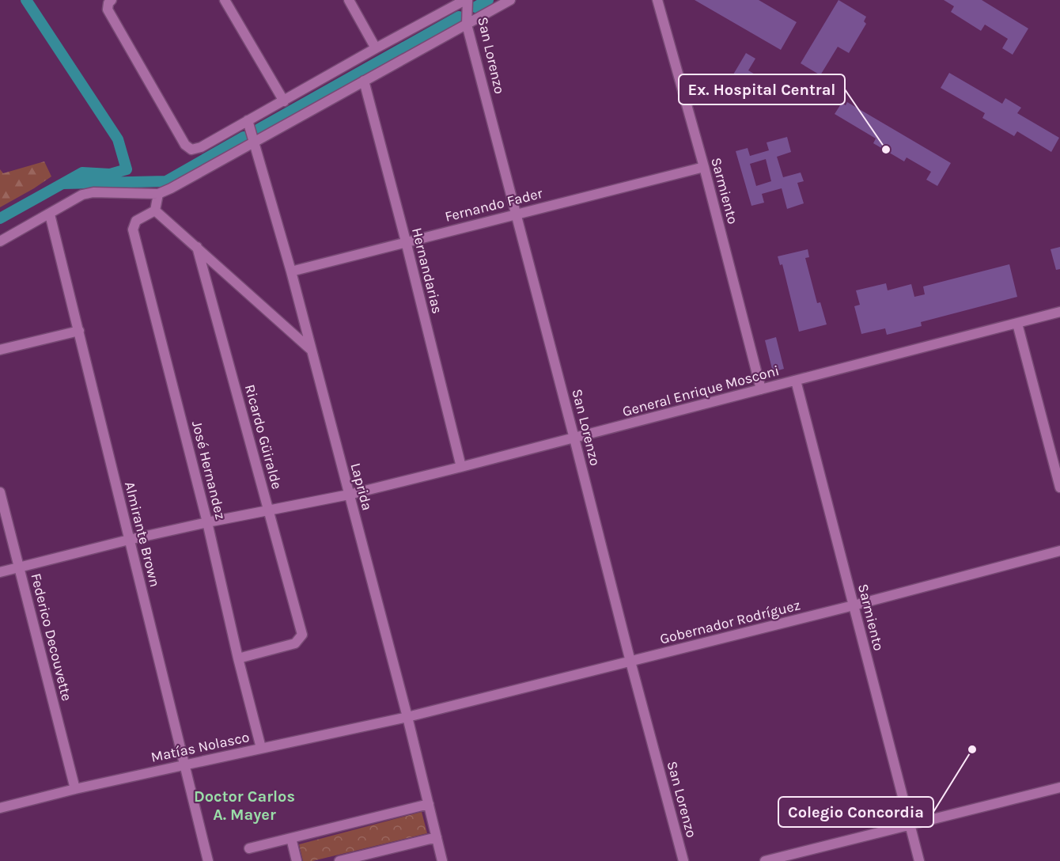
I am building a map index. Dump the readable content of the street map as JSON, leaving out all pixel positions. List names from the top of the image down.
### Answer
{
  "streets": {
    "street": [
      "San Lorenzo",
      "Sarmiento",
      "Fernando Fader",
      "Hernandarias",
      "General Enrique Mosconi",
      "Ricardo Güiralde",
      "José Hernandez",
      "Laprida",
      "Almirante Brown",
      "Gobernador Rodríguez",
      "Federico Decouvette",
      "Matías Nolasco"
    ]
  },
  "crossings": [
    ["San Lorenzo", "Fernando Fader"],
    ["San Lorenzo", "General Enrique Mosconi"],
    ["San Lorenzo", "Gobernador Rodríguez"],
    ["Sarmiento", "Fernando Fader"],
    ["Sarmiento", "General Enrique Mosconi"],
    ["Sarmiento", "Gobernador Rodríguez"],
    ["Fernando Fader", "Hernandarias"],
    ["Fernando Fader", "Laprida"],
    ["Hernandarias", "General Enrique Mosconi"],
    ["General Enrique Mosconi", "Ricardo Güiralde"],
    ["General Enrique Mosconi", "José Hernandez"],
    ["General Enrique Mosconi", "Laprida"],
    ["General Enrique Mosconi", "Almirante Brown"],
    ["General Enrique Mosconi", "Federico Decouvette"],
    ["Ricardo Güiralde", "José Hernandez"],
    ["José Hernandez", "Matías Nolasco"],
    ["Laprida", "Gobernador Rodríguez"],
    ["Laprida", "Matías Nolasco"],
    ["Almirante Brown", "Matías Nolasco"],
    ["Gobernador Rodríguez", "Matías Nolasco"],
    ["Federico Decouvette", "Matías Nolasco"]
  ],
  "districts": ["Doctor Carlos A. Mayer"],
  "places": ["Ex. Hospital Central", "Colegio Concordia"]
}
